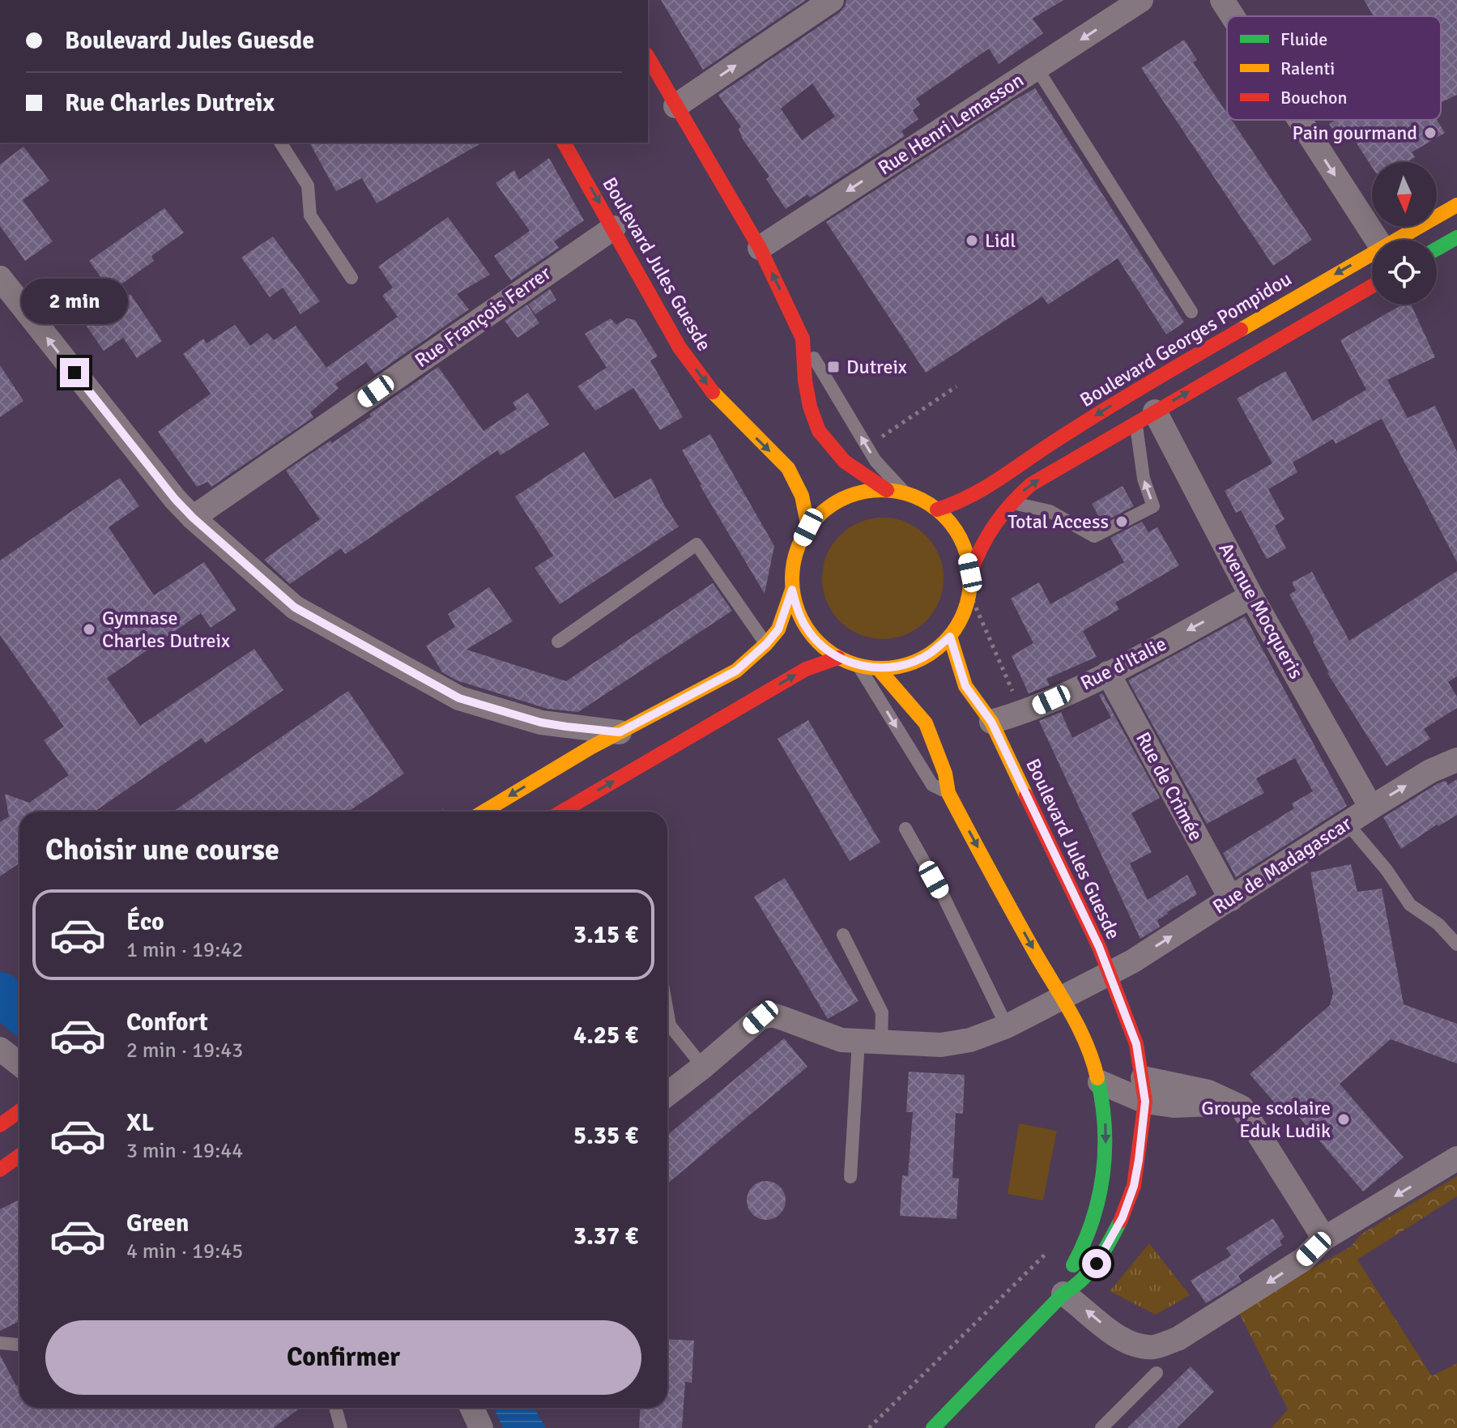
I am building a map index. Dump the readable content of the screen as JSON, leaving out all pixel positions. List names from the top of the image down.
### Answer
{
  "streets": {
    "main road": ["Boulevard Jules Guesde", "Boulevard Georges Pompidou"],
    "street": [
      "Rue Henri Lemasson",
      "Rue François Ferrer",
      "Avenue Mocqueris",
      "Rue d'Italie",
      "Rue de Crimée",
      "Rue de Madagascar"
    ]
  },
  "crossings": [
    ["Boulevard Jules Guesde", "Rue François Ferrer"],
    ["Boulevard Jules Guesde", "Boulevard Georges Pompidou"],
    ["Boulevard Jules Guesde", "Rue d'Italie"],
    ["Boulevard Jules Guesde", "Rue de Madagascar"],
    ["Avenue Mocqueris", "Rue d'Italie"],
    ["Avenue Mocqueris", "Rue de Madagascar"],
    ["Rue d'Italie", "Rue de Crimée"],
    ["Rue de Crimée", "Rue de Madagascar"]
  ],
  "one_way": ["Rue d'Italie"],
  "places": {
    "other": [
      "Pain gourmand",
      "Lidl",
      "Total Access",
      "Gymnase Charles Dutreix",
      "Groupe scolaire Eduk Ludik"
    ],
    "transit": ["Dutreix"]
  },
  "legend": ["Fluide", "Ralenti", "Bouchon"],
  "north": "bottom",
  "page": {
    "banner": ["Boulevard Jules Guesde", "Rue Charles Dutreix"],
    "bubble": "2 min",
    "heading": "Choisir une course",
    "list": [
      {
        "name": "Éco",
        "note": "1 min · 19:42",
        "value": "3.15 €"
      },
      {
        "name": "Confort",
        "note": "2 min · 19:43",
        "value": "4.25 €"
      },
      {
        "name": "XL",
        "note": "3 min · 19:44",
        "value": "5.35 €"
      },
      {
        "name": "Green",
        "note": "4 min · 19:45",
        "value": "3.37 €"
      }
    ],
    "buttons": "Confirmer"
  }
}
